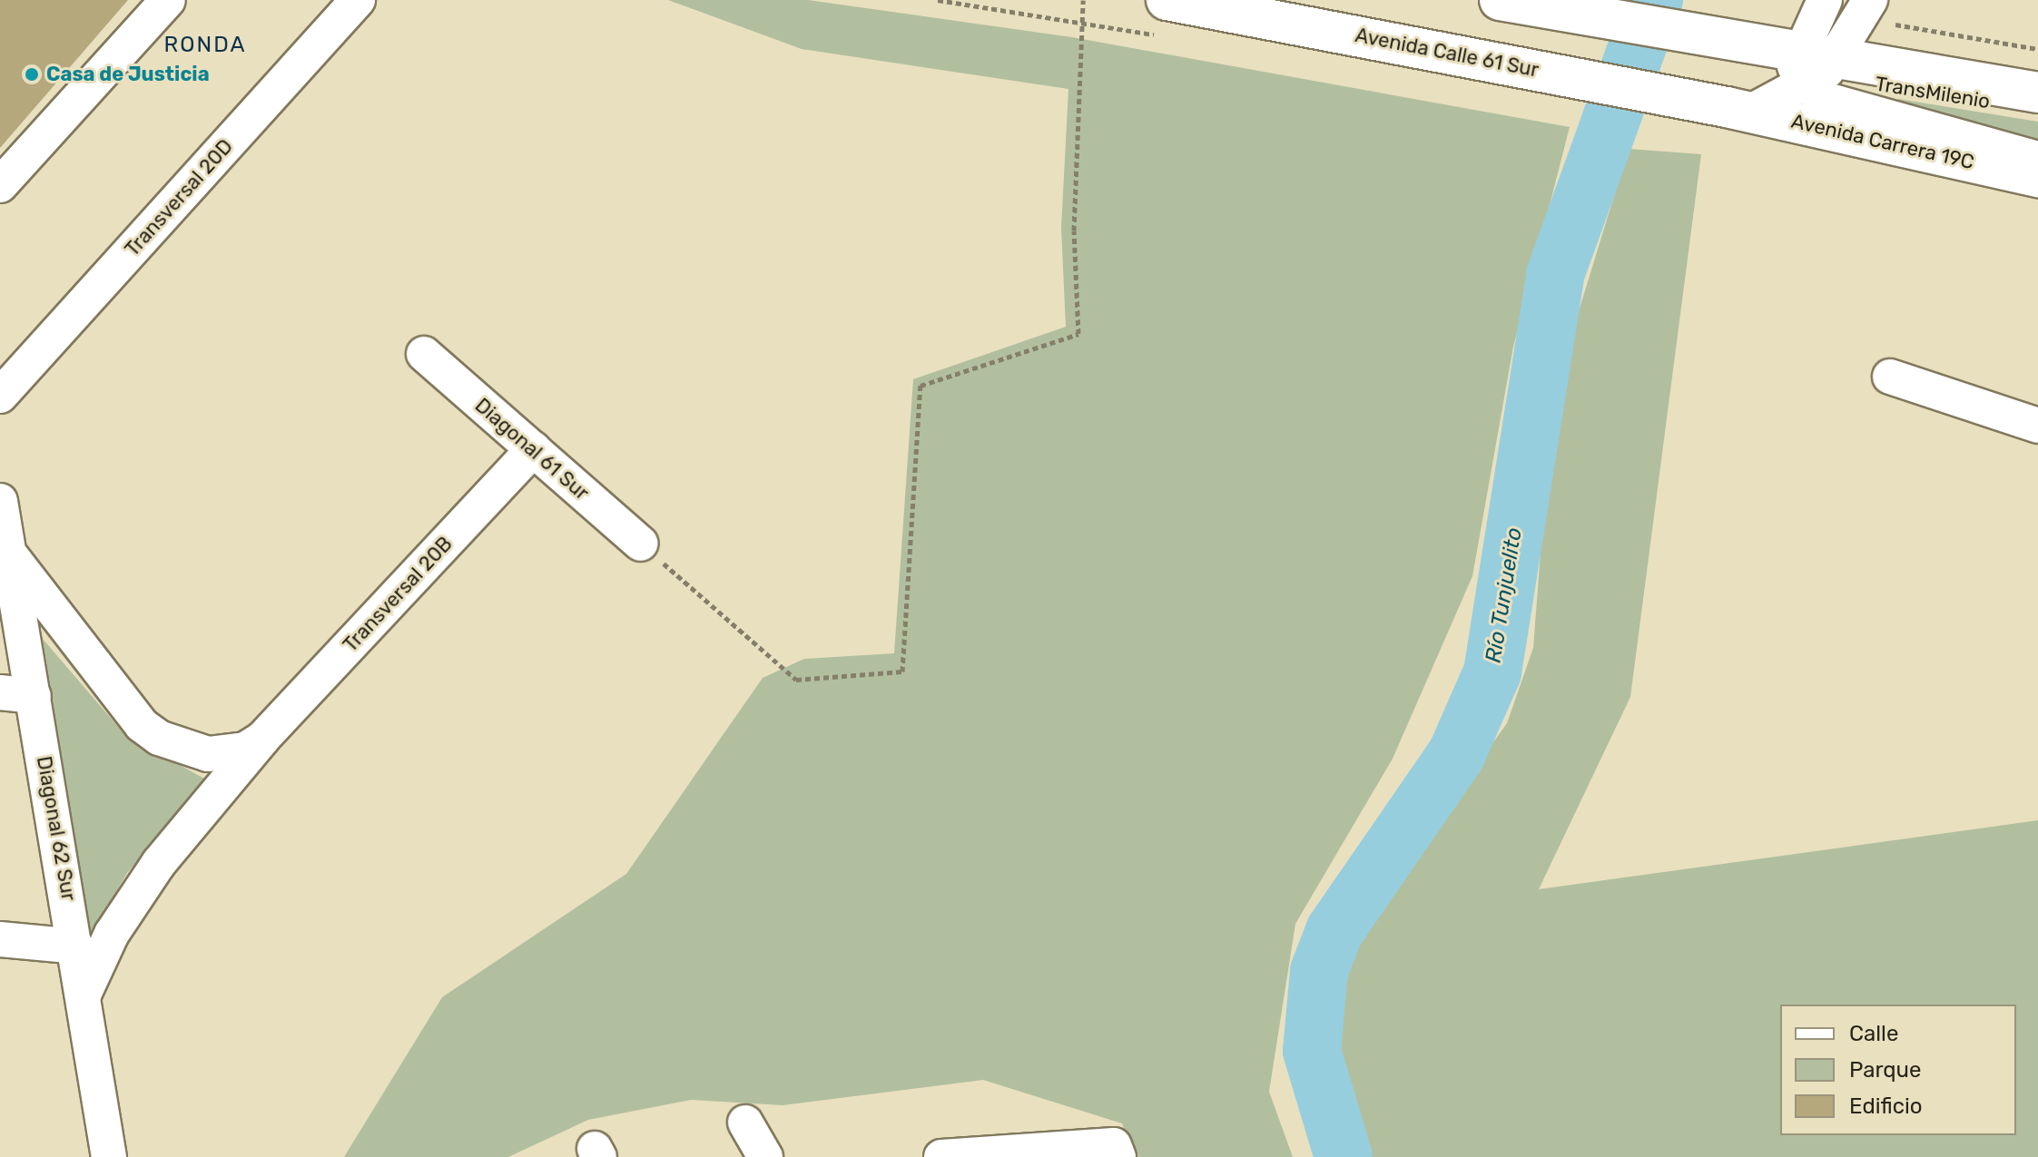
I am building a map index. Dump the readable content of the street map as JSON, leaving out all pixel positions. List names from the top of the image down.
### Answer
{
  "streets": {
    "main road": ["Avenida Calle 61 Sur", "Avenida Carrera 19C"],
    "street": [
      "TransMilenio",
      "Transversal 20D",
      "Diagonal 61 Sur",
      "Transversal 20B",
      "Diagonal 62 Sur"
    ]
  },
  "crossings": [
    ["Avenida Calle 61 Sur", "Avenida Carrera 19C"],
    ["Diagonal 61 Sur", "Transversal 20B"],
    ["Transversal 20B", "Diagonal 62 Sur"]
  ],
  "districts": ["RONDA"],
  "water": ["Río Tunjuelito"],
  "places": ["Casa de Justicia"],
  "legend": ["Calle", "Parque", "Edificio"]
}
